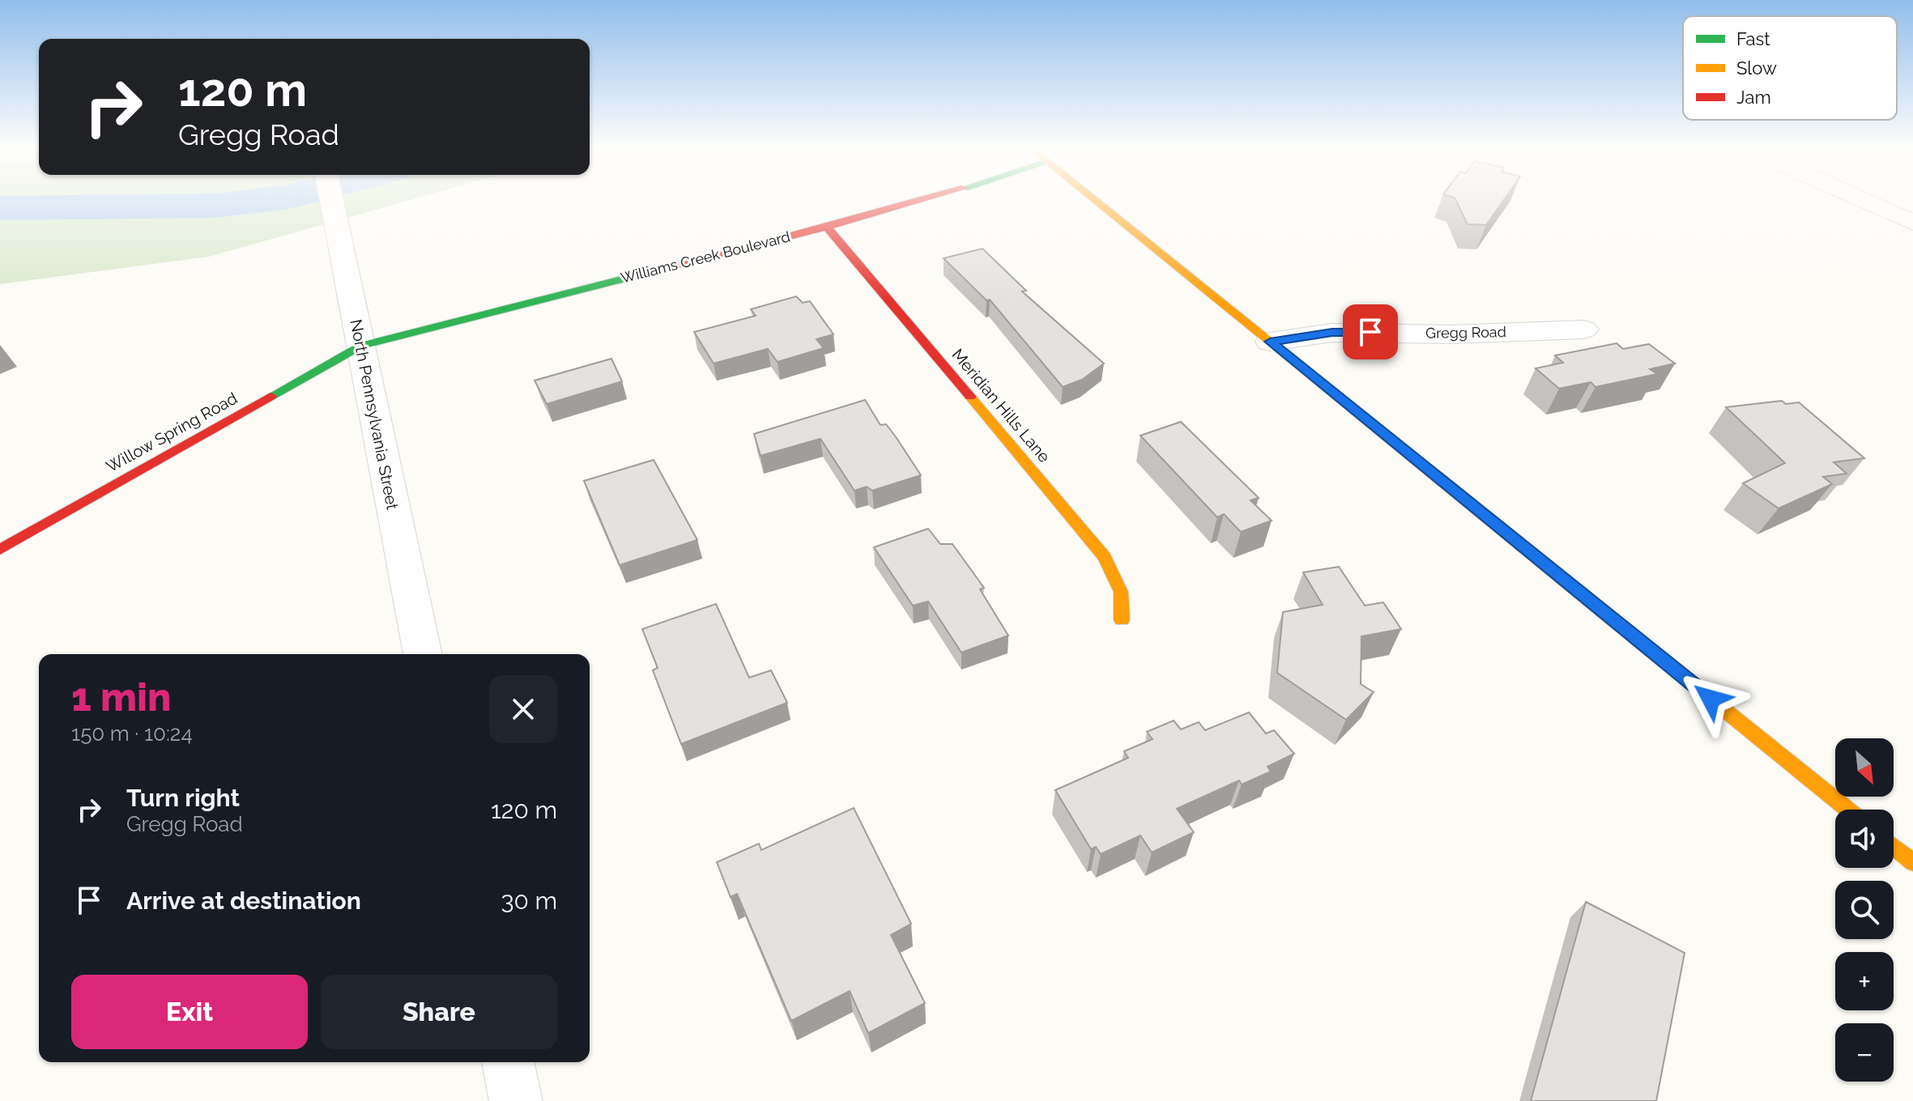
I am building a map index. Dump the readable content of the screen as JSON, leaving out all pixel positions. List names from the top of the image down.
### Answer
{
  "streets": {
    "street": [
      "Williams Creek Boulevard",
      "Gregg Road",
      "Meridian Hills Lane",
      "North Pennsylvania Street",
      "Willow Spring Road"
    ]
  },
  "crossings": [
    ["Williams Creek Boulevard", "Meridian Hills Lane"],
    ["Williams Creek Boulevard", "North Pennsylvania Street"],
    ["Williams Creek Boulevard", "Willow Spring Road"],
    ["North Pennsylvania Street", "Willow Spring Road"]
  ],
  "legend": ["Fast", "Slow", "Jam"],
  "north": "bottom right",
  "page": {
    "turn": ["120 m", "Gregg Road"],
    "heading": ["1 min", "150 m · 10:24"],
    "map_buttons": ["+", "−"],
    "list": [
      {
        "name": "Turn right",
        "note": "Gregg Road",
        "value": "120 m"
      },
      {
        "name": "Arrive at destination",
        "value": "30 m"
      }
    ],
    "buttons": ["Exit", "Share"]
  }
}
